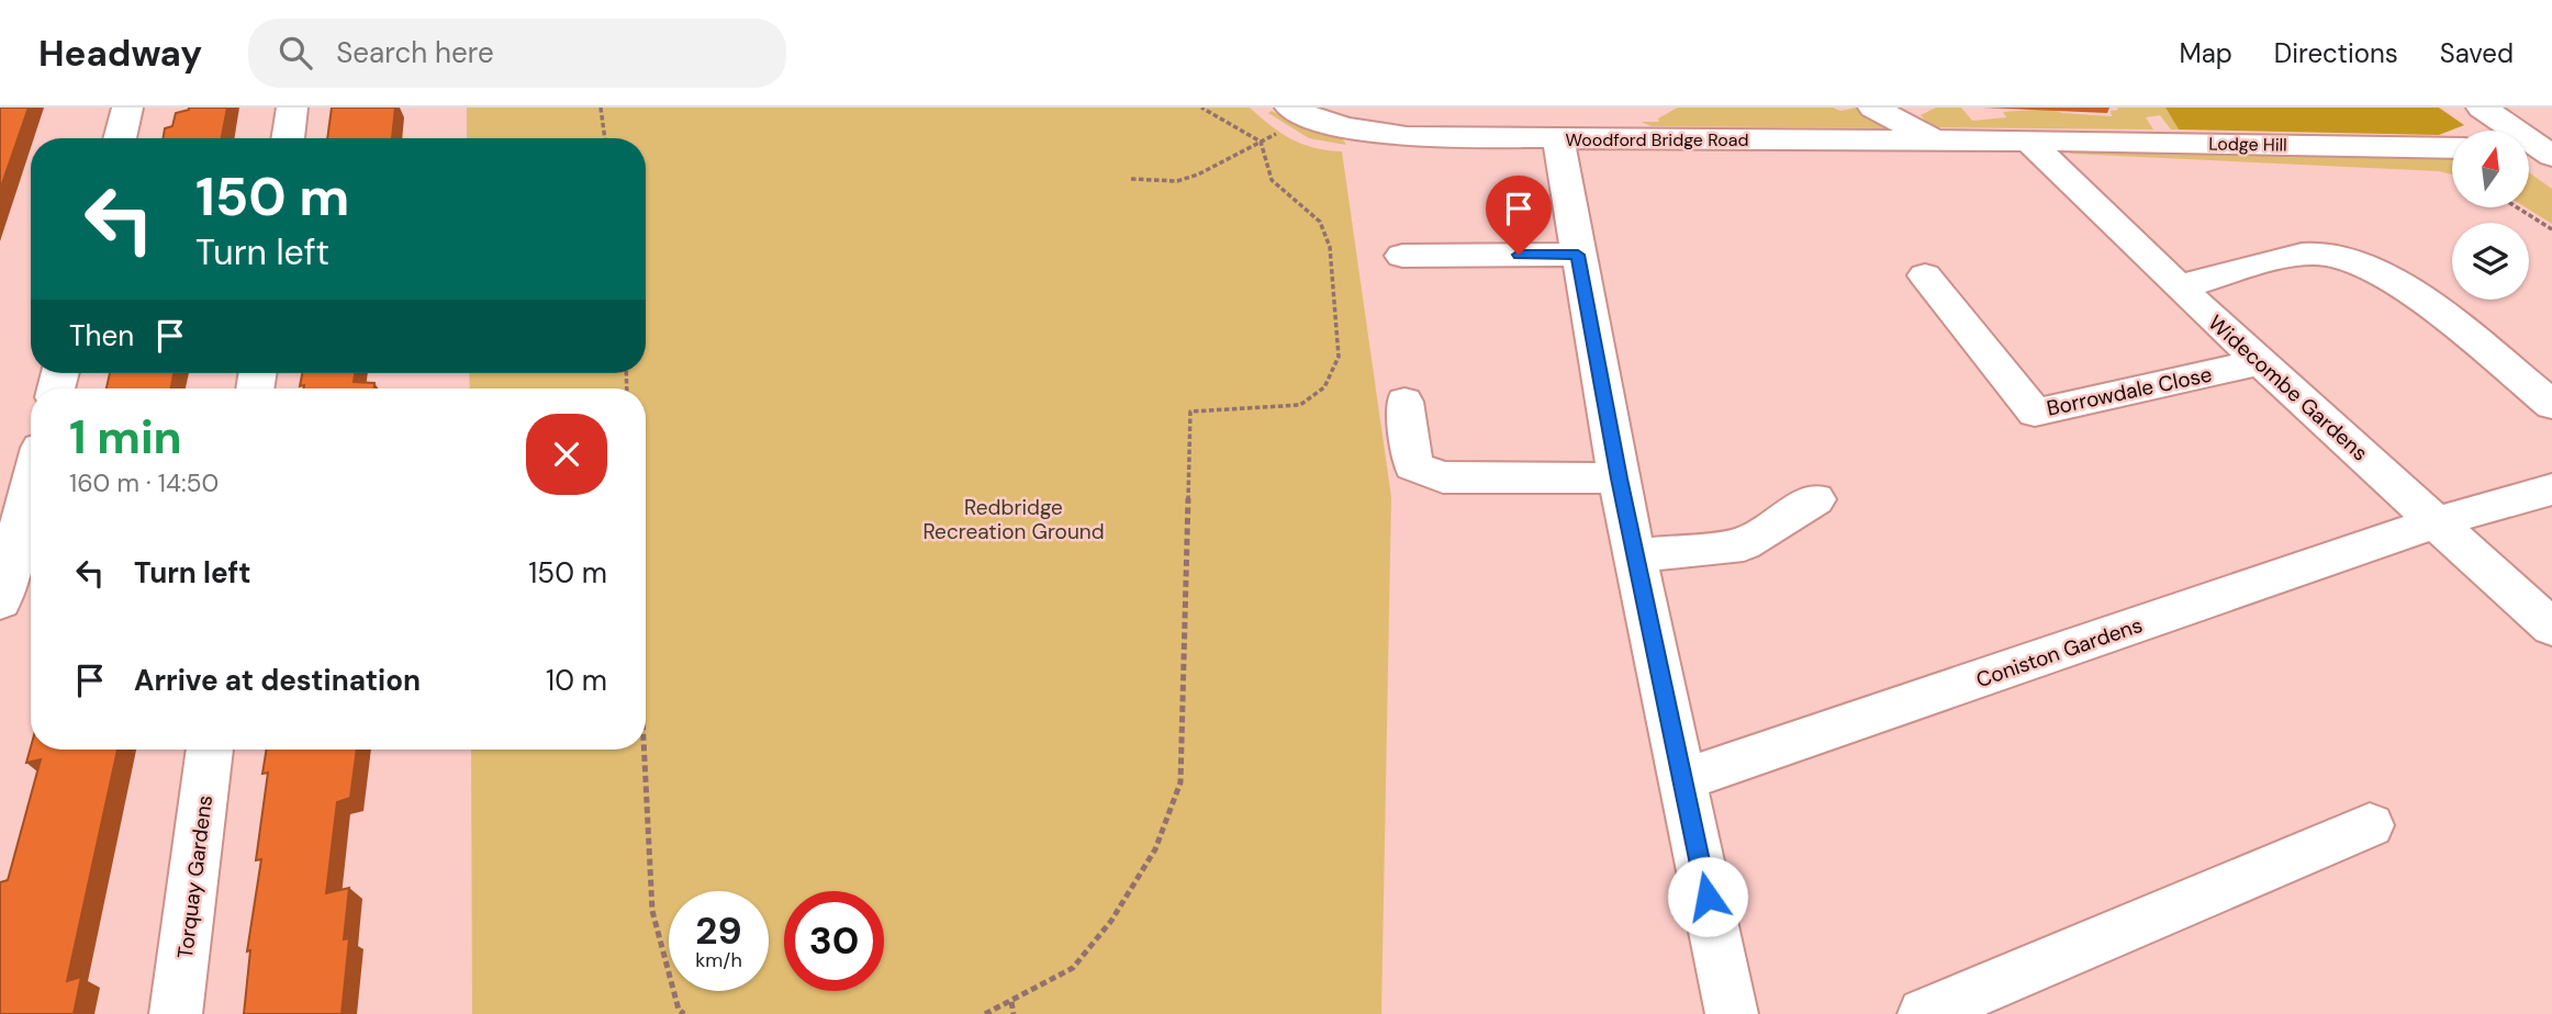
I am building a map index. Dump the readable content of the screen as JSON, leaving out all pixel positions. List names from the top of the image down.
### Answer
{
  "streets": {
    "main road": [
      "Woodford Bridge Road",
      "Lodge Hill",
      "Widecombe Gardens",
      "Borrowdale Close",
      "Coniston Gardens",
      "Torquay Gardens"
    ]
  },
  "crossings": [
    ["Woodford Bridge Road", "Lodge Hill"],
    ["Woodford Bridge Road", "Widecombe Gardens"],
    ["Lodge Hill", "Widecombe Gardens"],
    ["Widecombe Gardens", "Borrowdale Close"],
    ["Widecombe Gardens", "Coniston Gardens"]
  ],
  "parks": ["Redbridge Recreation Ground"],
  "north": "top",
  "page": {
    "header": "Headway",
    "search": "Search here",
    "nav": ["Map", "Directions", "Saved"],
    "turn": ["150 m", "Turn left"],
    "then": "Then",
    "heading": ["1 min", "160 m · 14:50"],
    "list": [
      {
        "name": "Turn left",
        "value": "150 m"
      },
      {
        "name": "Arrive at destination",
        "value": "10 m"
      }
    ],
    "speed": "29 km/h",
    "limit": "30"
  }
}
